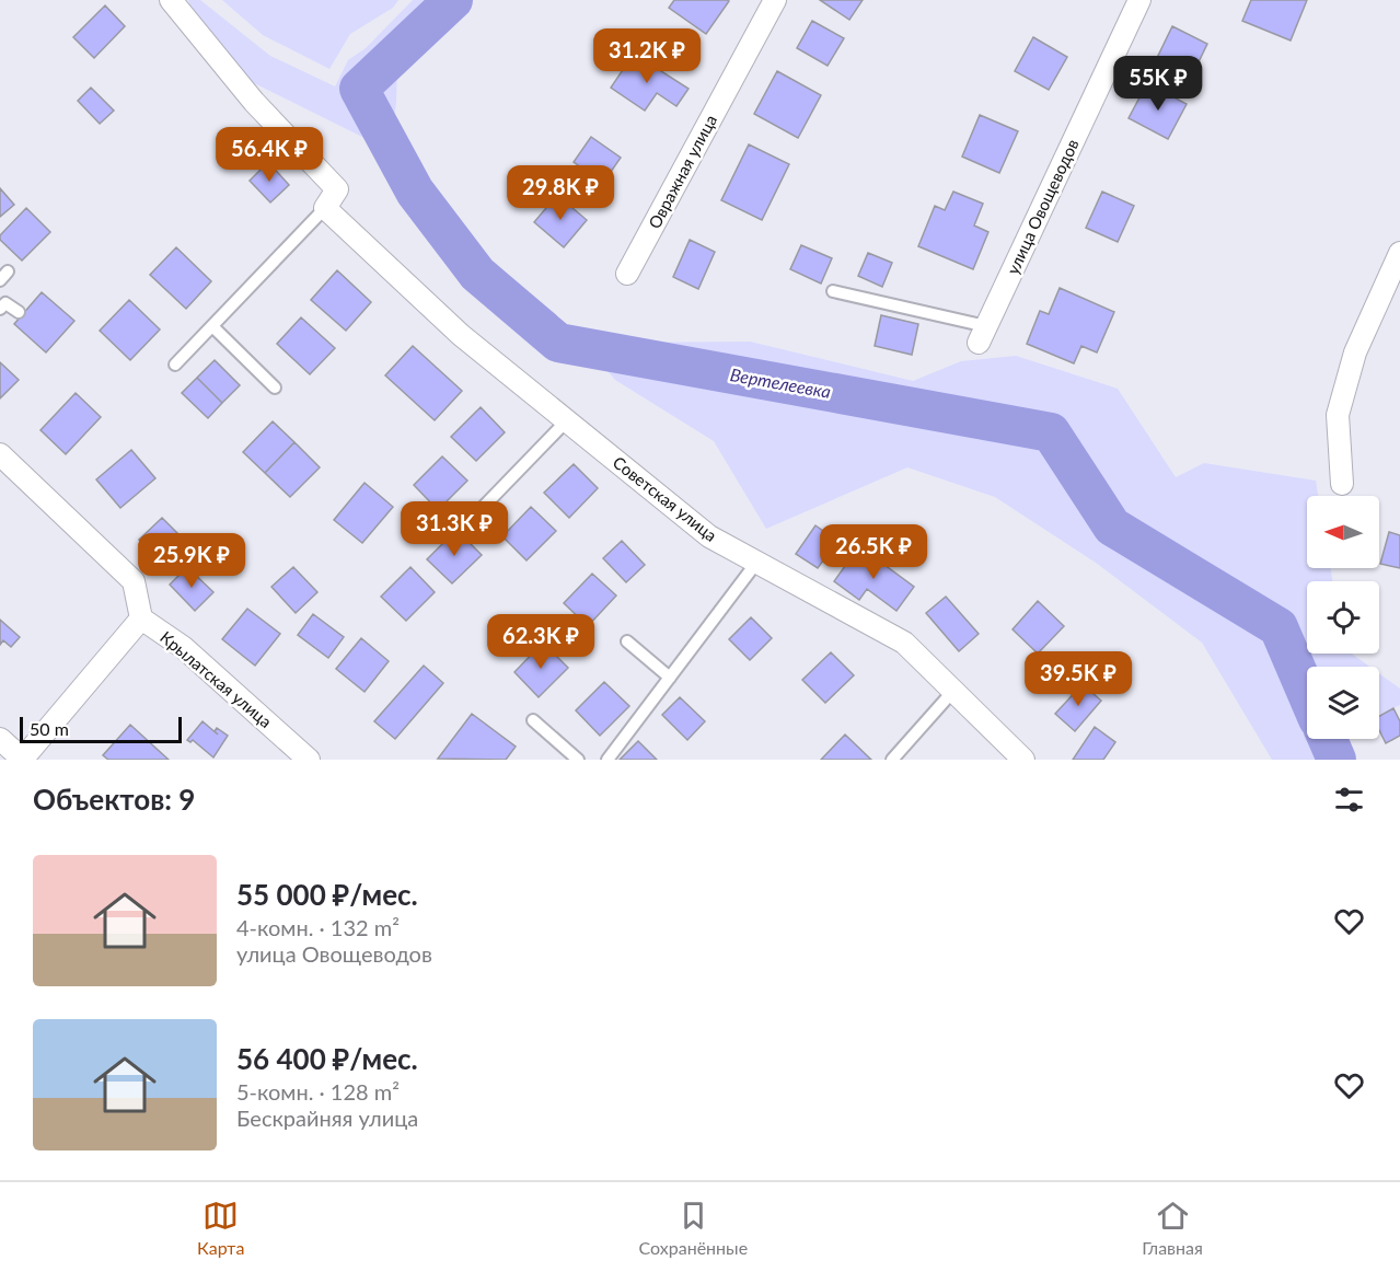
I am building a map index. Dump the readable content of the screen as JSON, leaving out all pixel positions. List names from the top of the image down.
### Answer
{
  "streets": {
    "street": [
      "Овражная улица",
      "улица Овощеводов",
      "Советская улица",
      "Крылатская улица"
    ]
  },
  "water": ["Вертелеевка"],
  "scale_bar": "50 m",
  "north": "left",
  "page": {
    "price": [
      "31.2K ₽",
      "55K ₽",
      "56.4K ₽",
      "29.8K ₽",
      "31.3K ₽",
      "26.5K ₽",
      "25.9K ₽",
      "62.3K ₽",
      "39.5K ₽"
    ],
    "scale": "50 m",
    "heading": "Объектов: 9",
    "list": [
      {
        "name": "55 000 ₽/мес.",
        "note": "4-комн. · 132 m² · улица Овощеводов"
      },
      {
        "name": "56 400 ₽/мес.",
        "note": "5-комн. · 128 m² · Бескрайняя улица"
      }
    ],
    "tabs": ["Карта", "Сохранённые", "Главная"]
  }
}
